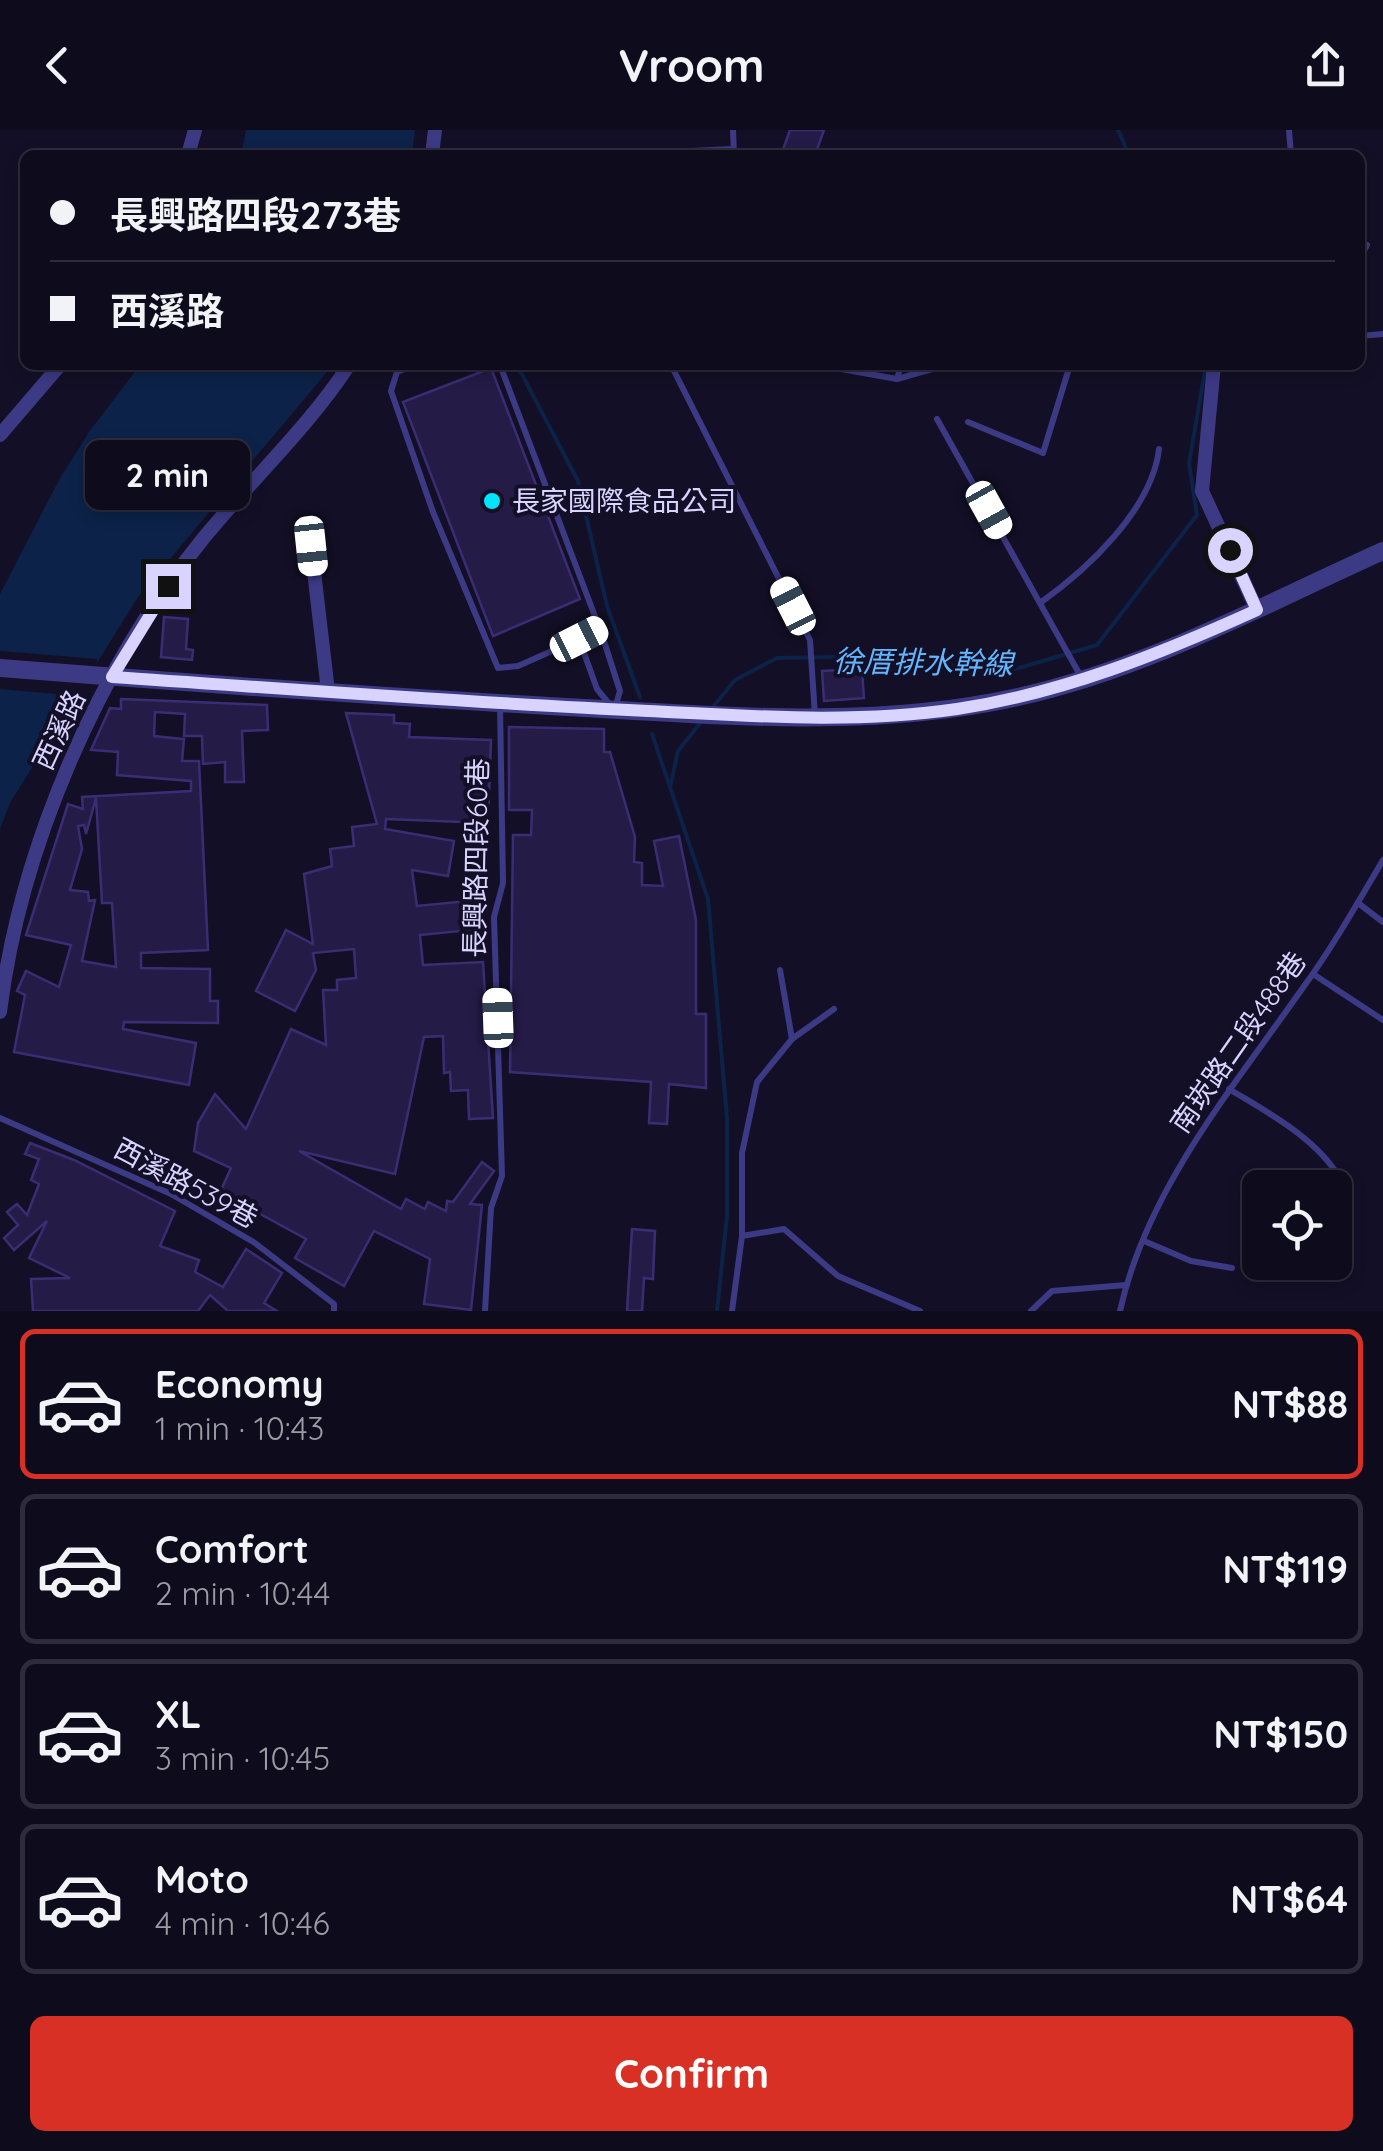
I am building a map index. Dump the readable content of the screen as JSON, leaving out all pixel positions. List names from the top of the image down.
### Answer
{
  "streets": {
    "street": ["西溪路"],
    "lane": ["長興路四段60巷", "南崁路二段488巷", "西溪路539巷"]
  },
  "water": ["徐厝排水幹線"],
  "places": ["長家國際食品公司"],
  "page": {
    "header": "Vroom",
    "banner": ["長興路四段273巷", "西溪路"],
    "bubble": "2 min",
    "list": [
      {
        "name": "Economy",
        "note": "1 min · 10:43",
        "value": "NT$88"
      },
      {
        "name": "Comfort",
        "note": "2 min · 10:44",
        "value": "NT$119"
      },
      {
        "name": "XL",
        "note": "3 min · 10:45",
        "value": "NT$150"
      },
      {
        "name": "Moto",
        "note": "4 min · 10:46",
        "value": "NT$64"
      }
    ],
    "buttons": "Confirm"
  }
}
